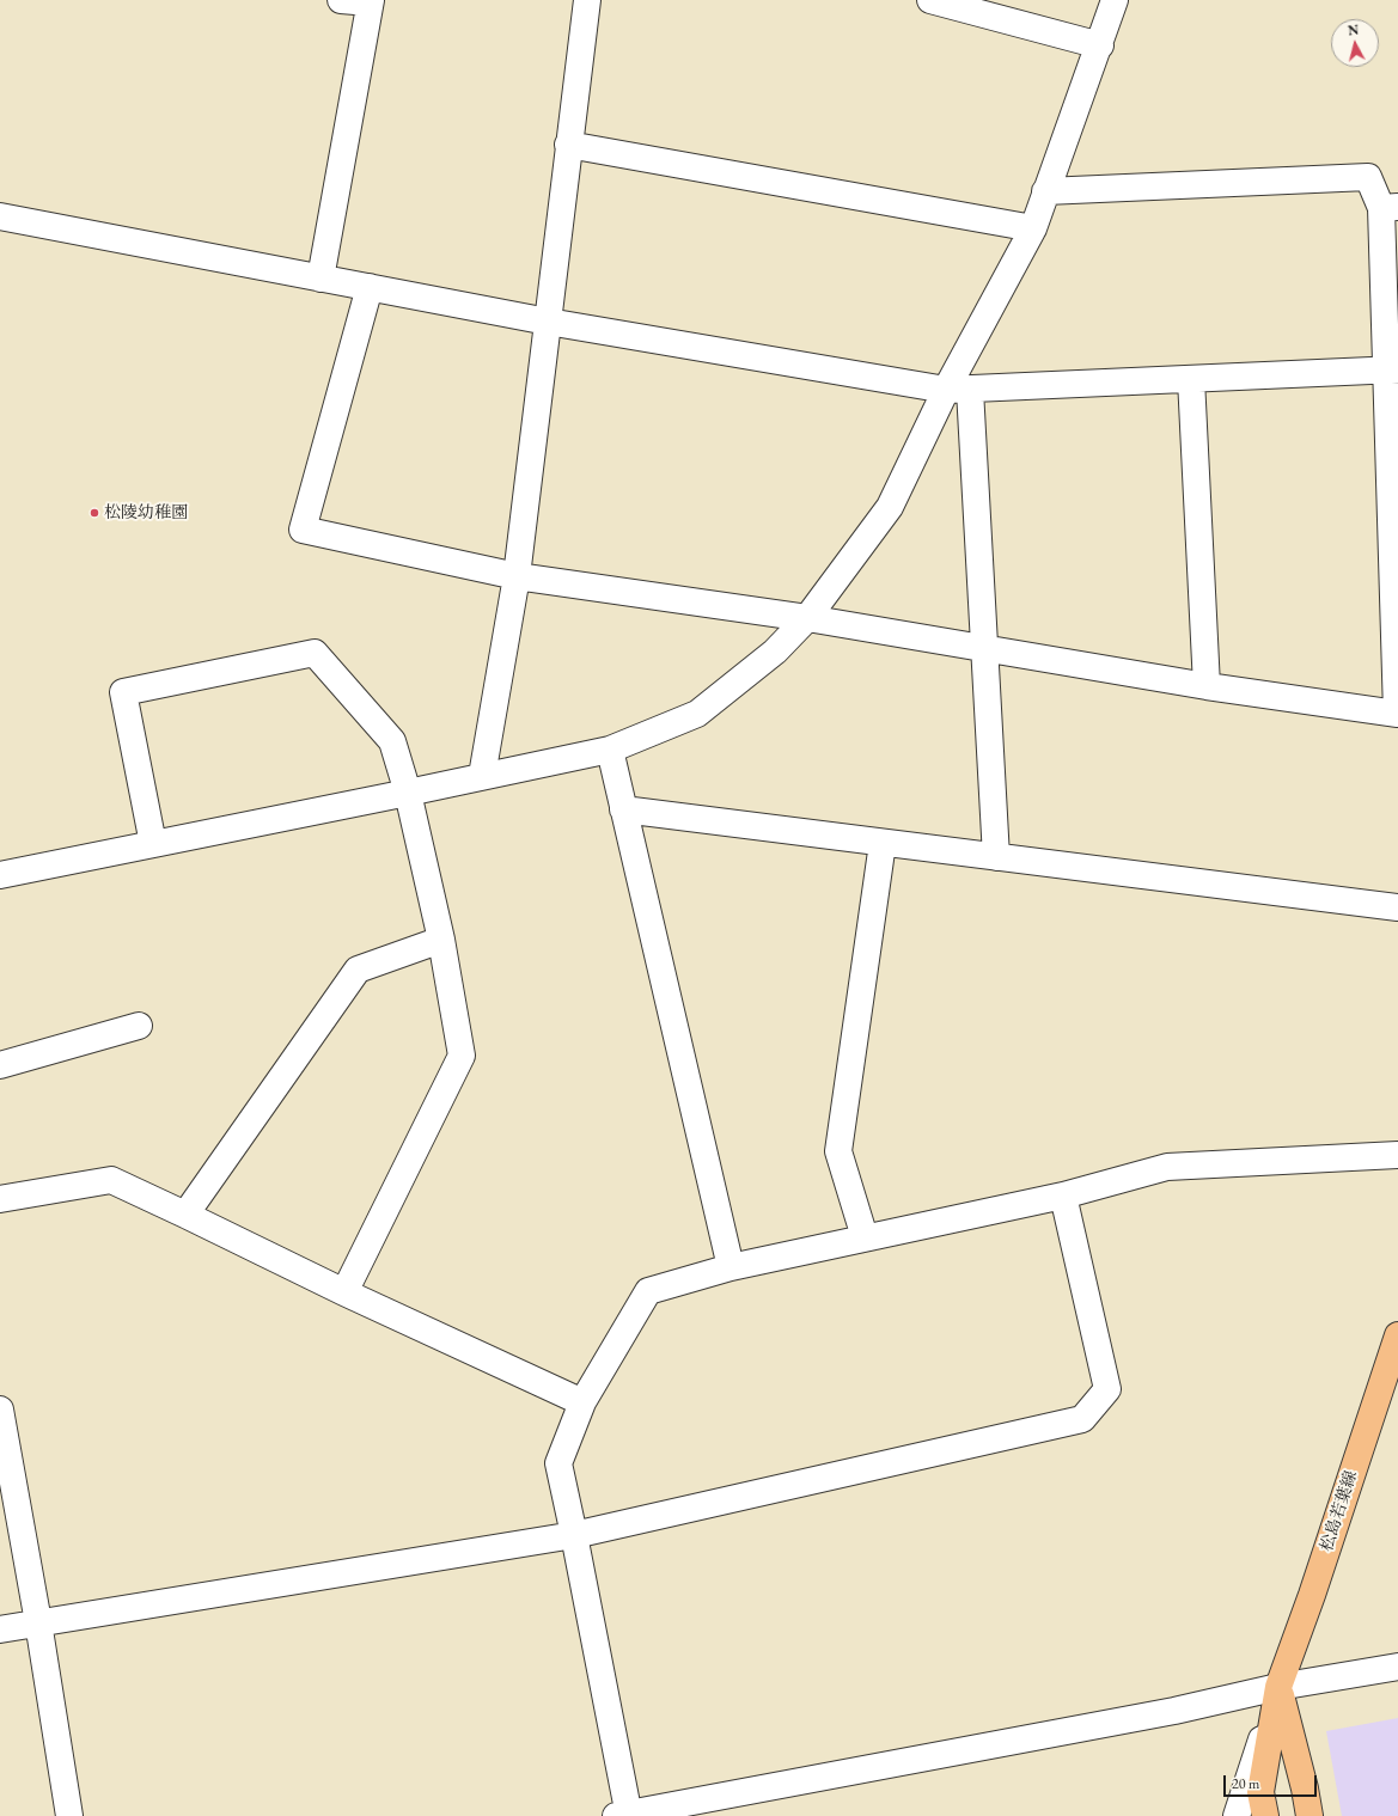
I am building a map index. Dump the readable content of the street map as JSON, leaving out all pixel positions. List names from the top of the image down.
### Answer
{
  "streets": {
    "main road": ["松島若葉線"]
  },
  "places": ["松陵幼稚園"],
  "scale_bar": "20 m",
  "north": "top"
}
